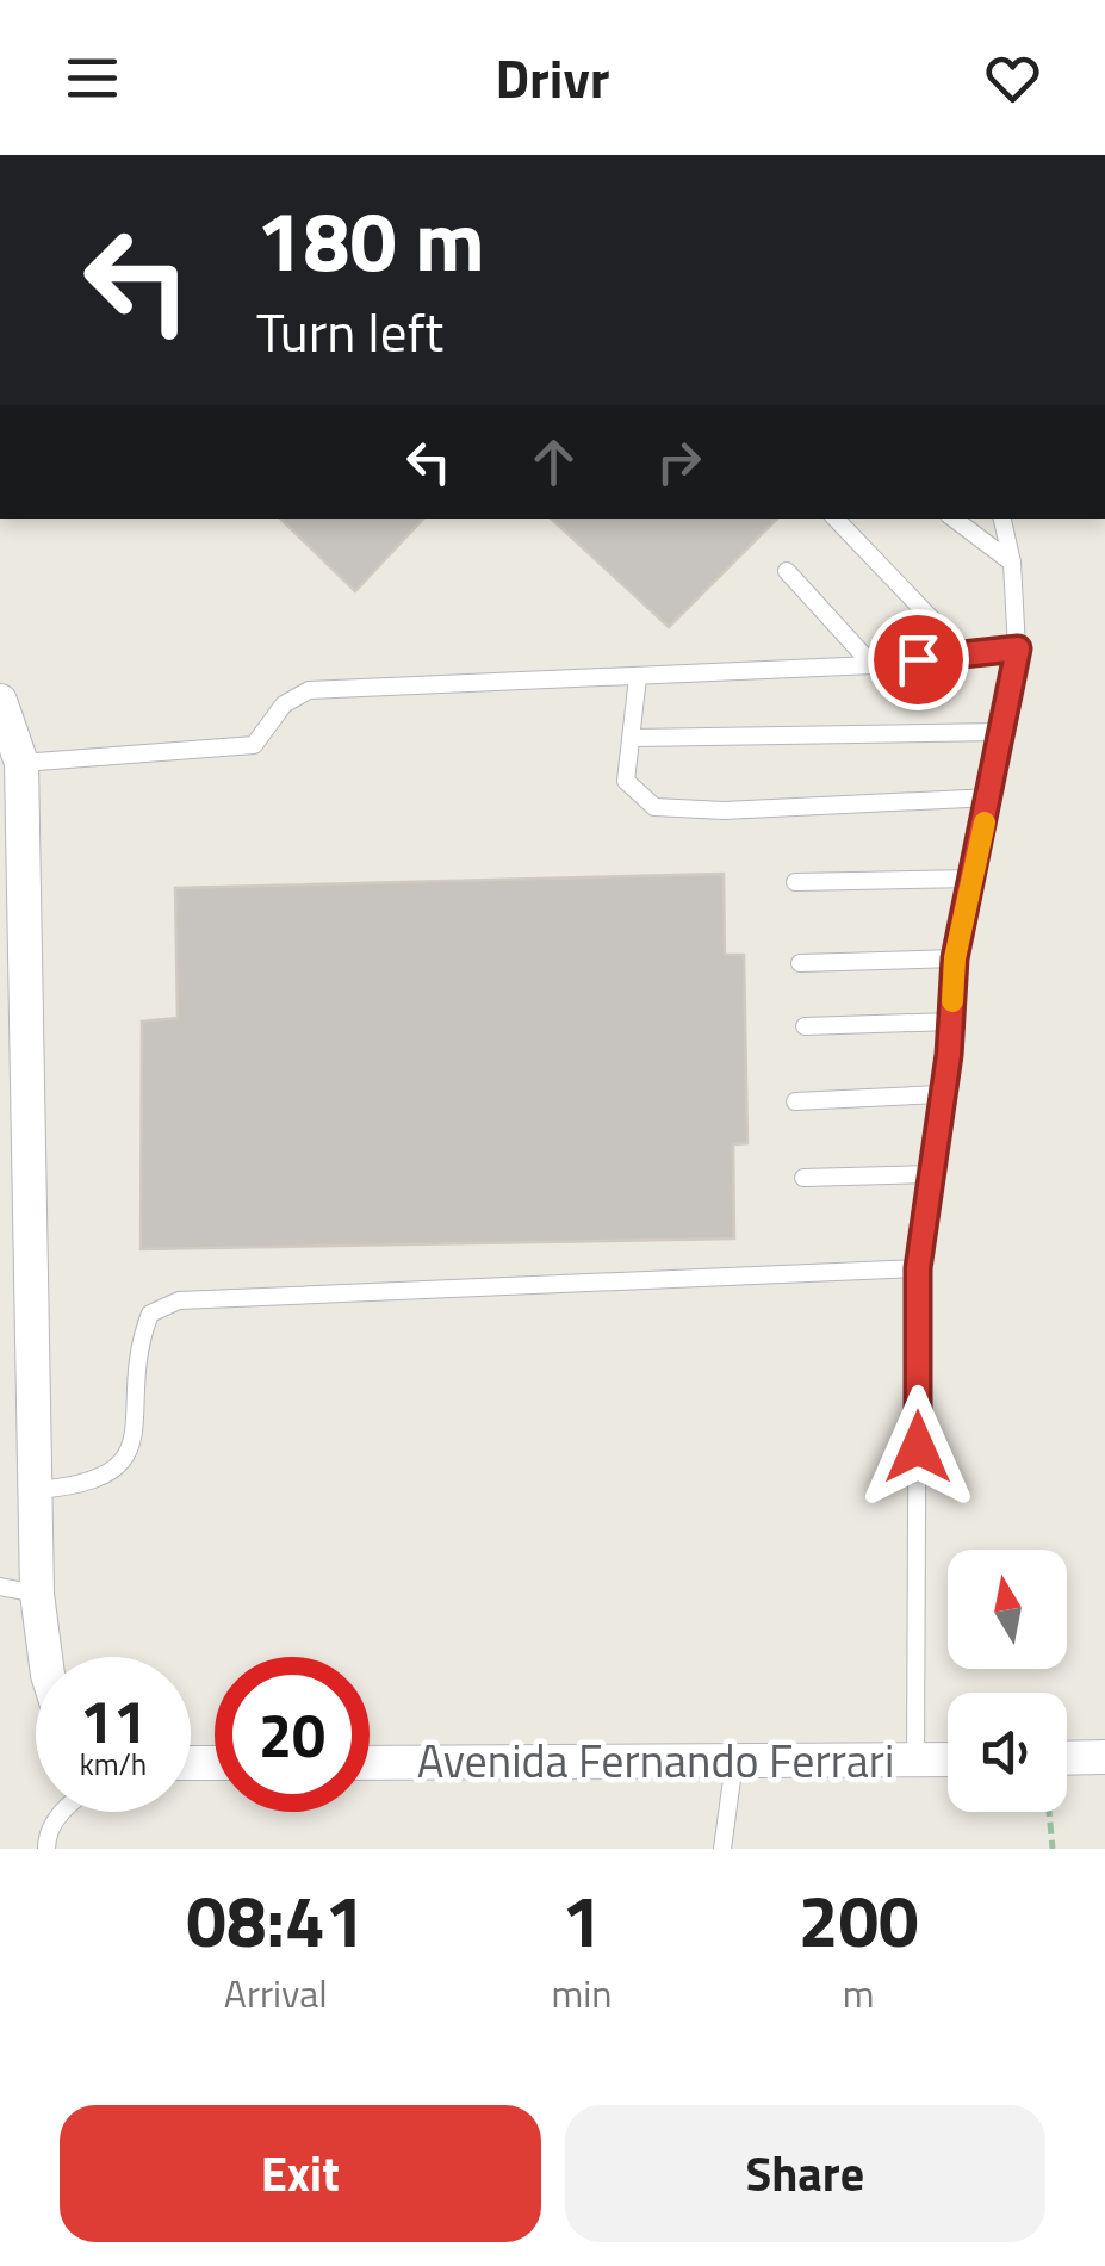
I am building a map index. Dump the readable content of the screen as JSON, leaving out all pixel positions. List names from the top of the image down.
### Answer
{
  "streets": {
    "street": ["Avenida Fernando Ferrari"]
  },
  "north": "top",
  "page": {
    "header": "Drivr",
    "turn": ["180 m", "Turn left"],
    "speed": "11 km/h",
    "limit": "20",
    "eta": [
      "08:41",
      "Arrival",
      "1",
      "min",
      "200",
      "m"
    ],
    "buttons": ["Exit", "Share"]
  }
}
